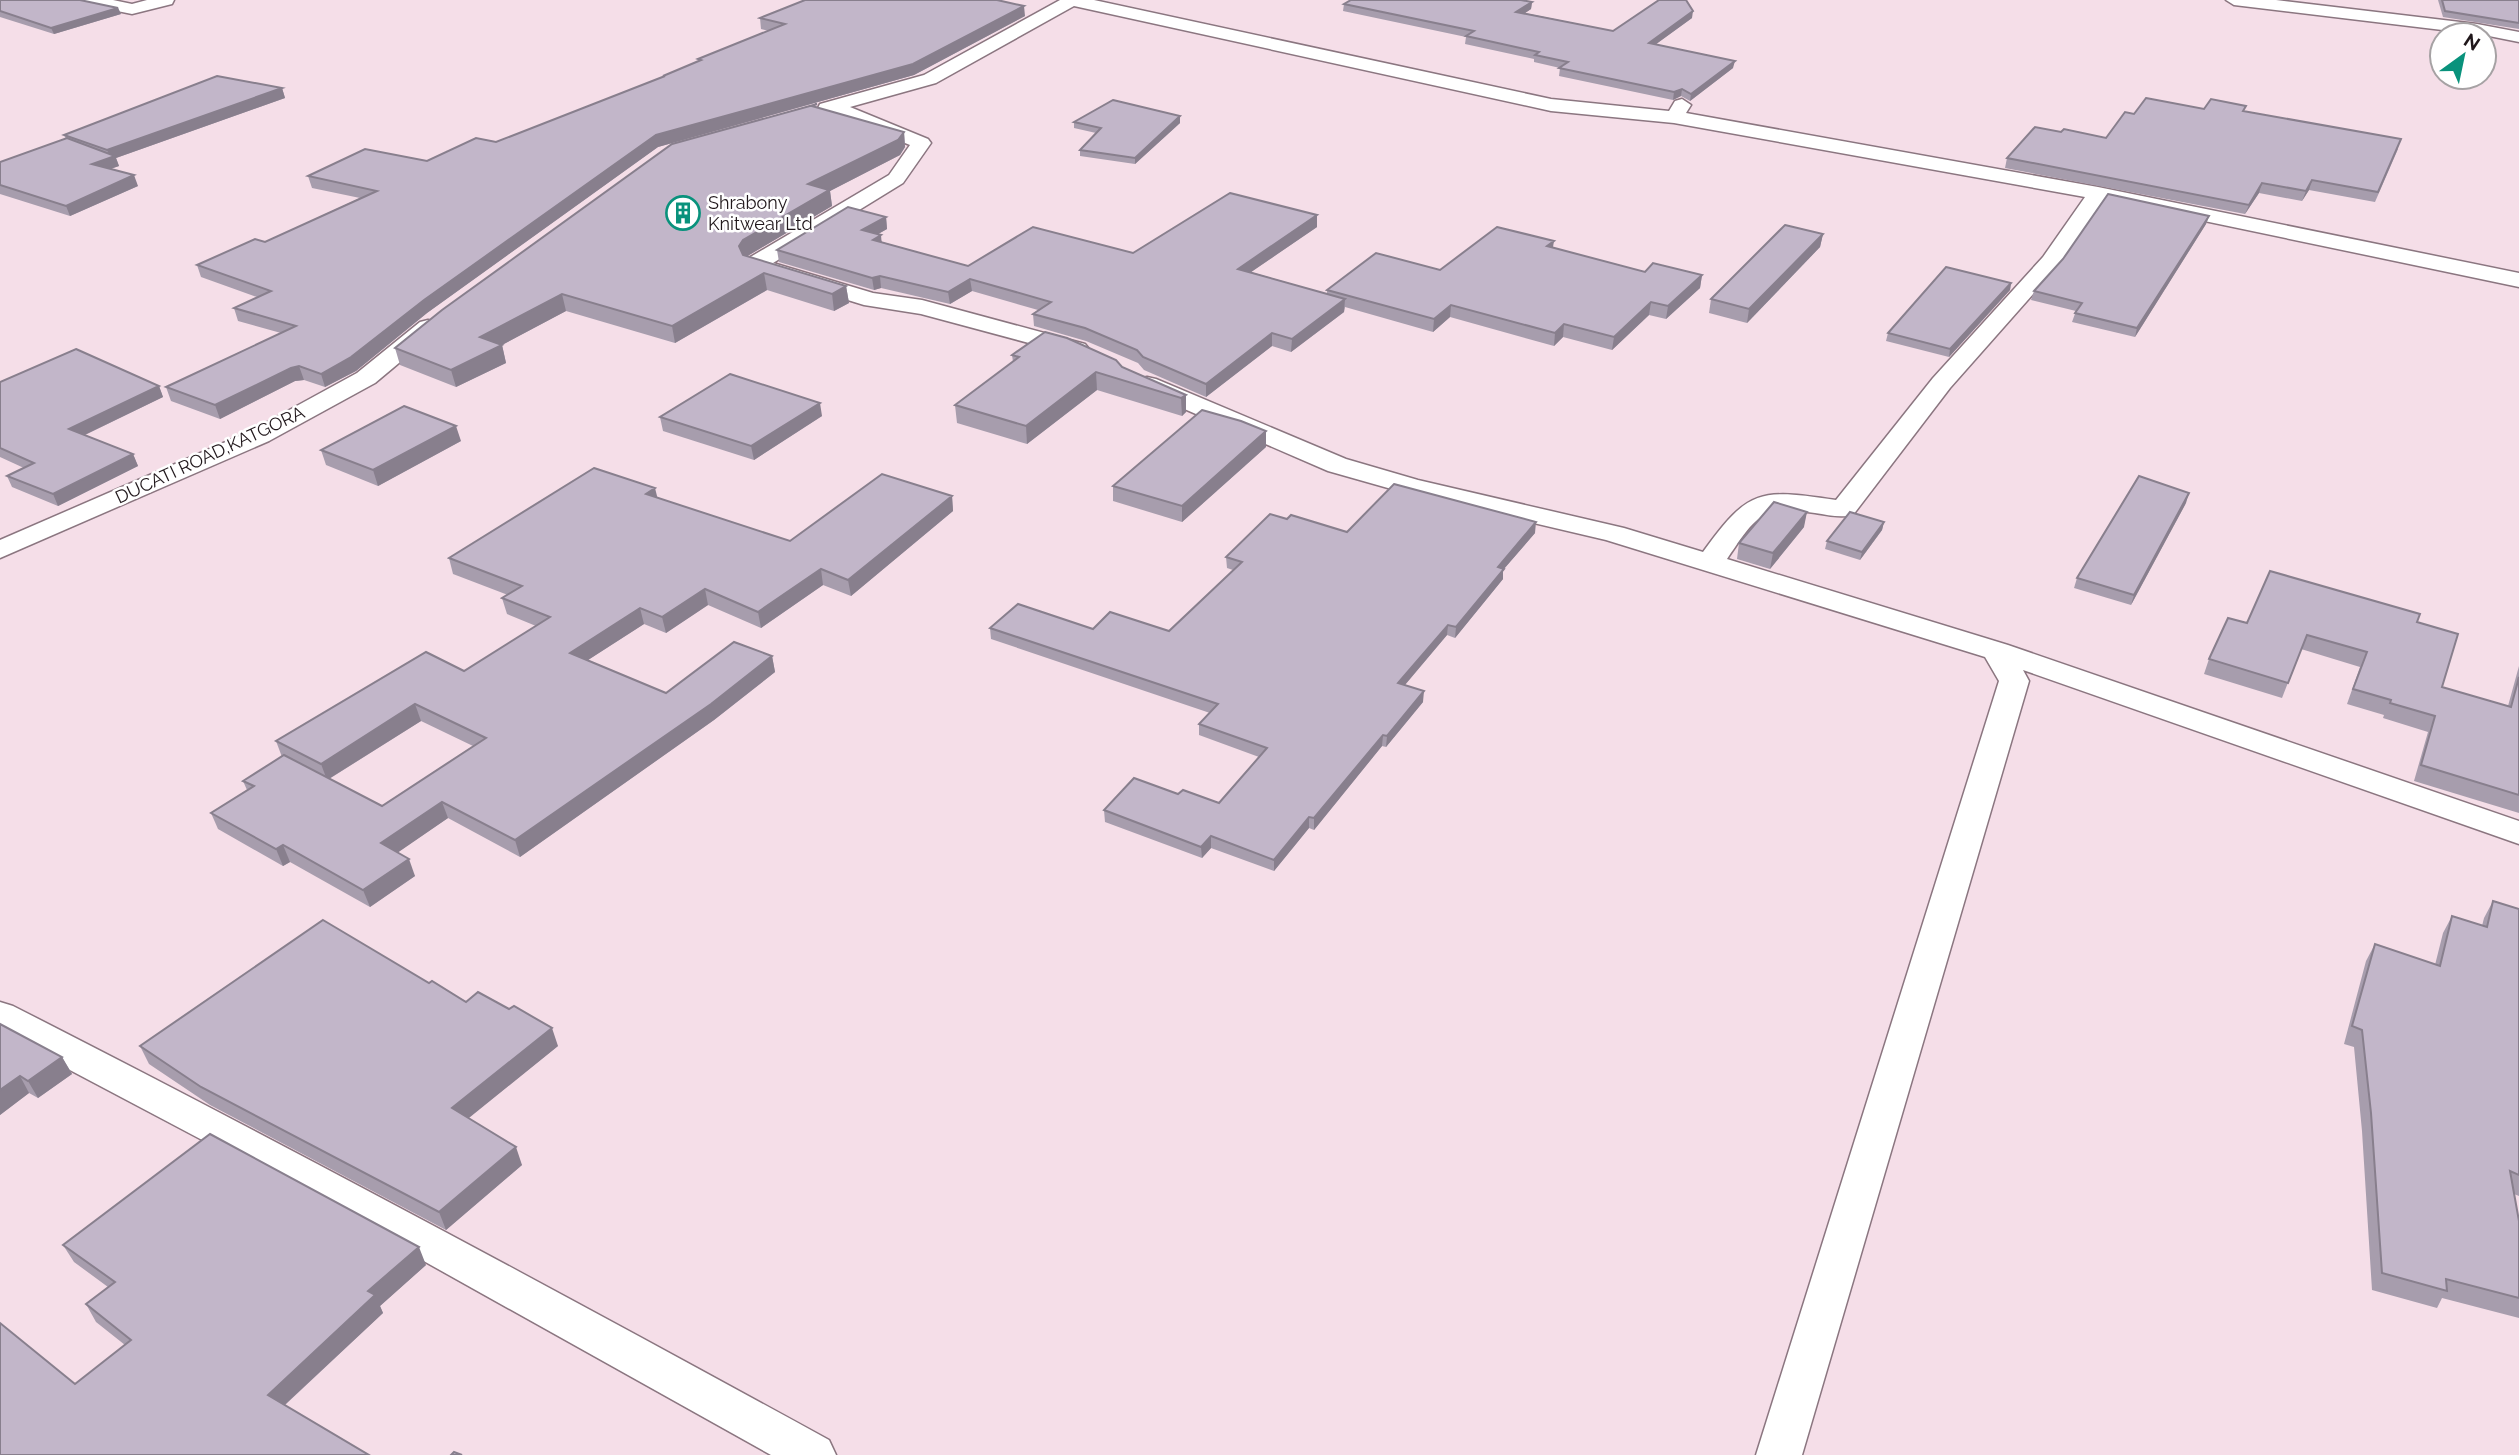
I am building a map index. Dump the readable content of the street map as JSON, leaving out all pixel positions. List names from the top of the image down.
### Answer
{
  "streets": {
    "street": ["DUCATI ROAD,KATGORA"]
  },
  "places": {
    "building": ["Shrabony Knitwear Ltd"]
  },
  "north": "top right"
}
